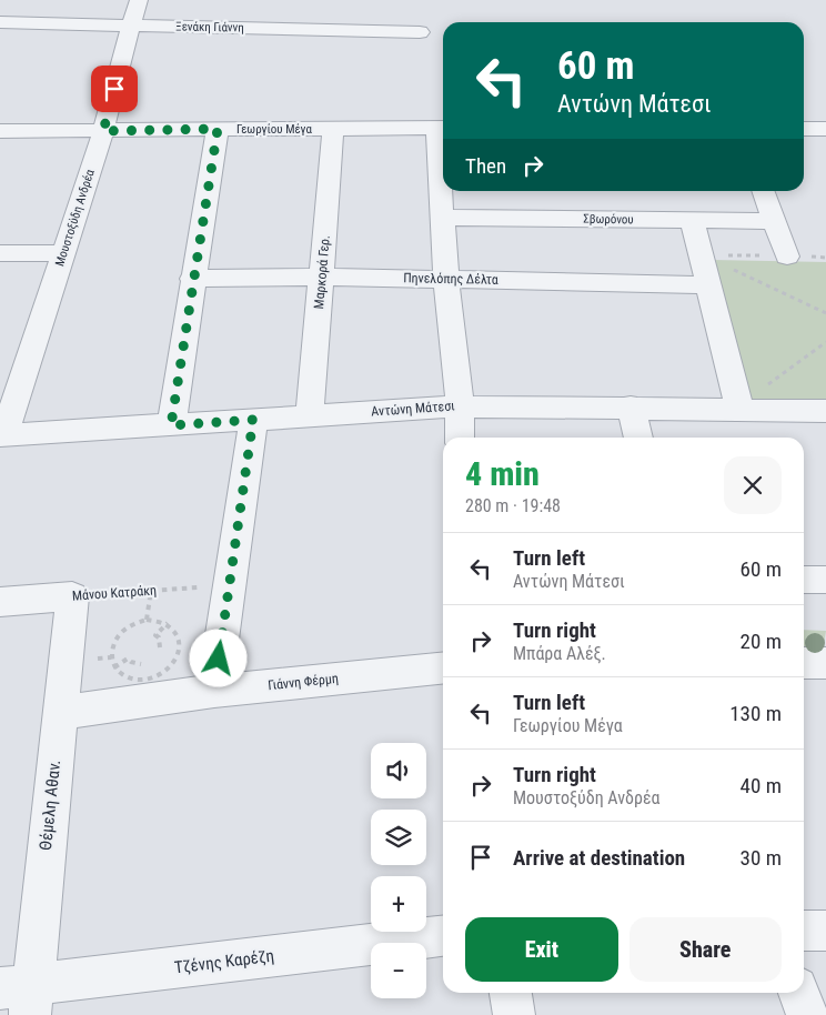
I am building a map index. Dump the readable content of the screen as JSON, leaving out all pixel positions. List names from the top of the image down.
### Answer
{
  "streets": {
    "street": [
      "Ξενάκη Γιάννη",
      "Γεωργίου Μέγα",
      "Μουστοξύδη Ανδρέα",
      "Σβωρόνου",
      "Μαρκορά Γερ.",
      "Πηνελόπης Δέλτα",
      "Αντώνη Μάτεσι",
      "Μάνου Κατράκη",
      "Γιάννη Φέρμη",
      "Θέμελη Αθαν.",
      "Τζένης Καρέζη"
    ]
  },
  "crossings": [
    ["Ξενάκη Γιάννη", "Μουστοξύδη Ανδρέα"],
    ["Γεωργίου Μέγα", "Μουστοξύδη Ανδρέα"],
    ["Γεωργίου Μέγα", "Μαρκορά Γερ."],
    ["Μουστοξύδη Ανδρέα", "Αντώνη Μάτεσι"],
    ["Μαρκορά Γερ.", "Πηνελόπης Δέλτα"],
    ["Μαρκορά Γερ.", "Αντώνη Μάτεσι"],
    ["Μάνου Κατράκη", "Θέμελη Αθαν."],
    ["Γιάννη Φέρμη", "Θέμελη Αθαν."],
    ["Θέμελη Αθαν.", "Τζένης Καρέζη"]
  ],
  "page": {
    "turn": ["60 m", "Αντώνη Μάτεσι"],
    "then": "Then",
    "heading": ["4 min", "280 m · 19:48"],
    "list": [
      {
        "name": "Turn left",
        "note": "Αντώνη Μάτεσι",
        "value": "60 m"
      },
      {
        "name": "Turn right",
        "note": "Μπάρα Αλέξ.",
        "value": "20 m"
      },
      {
        "name": "Turn left",
        "note": "Γεωργίου Μέγα",
        "value": "130 m"
      },
      {
        "name": "Turn right",
        "note": "Μουστοξύδη Ανδρέα",
        "value": "40 m"
      },
      {
        "name": "Arrive at destination",
        "value": "30 m"
      }
    ],
    "map_buttons": ["+", "−"],
    "buttons": ["Exit", "Share"]
  }
}
